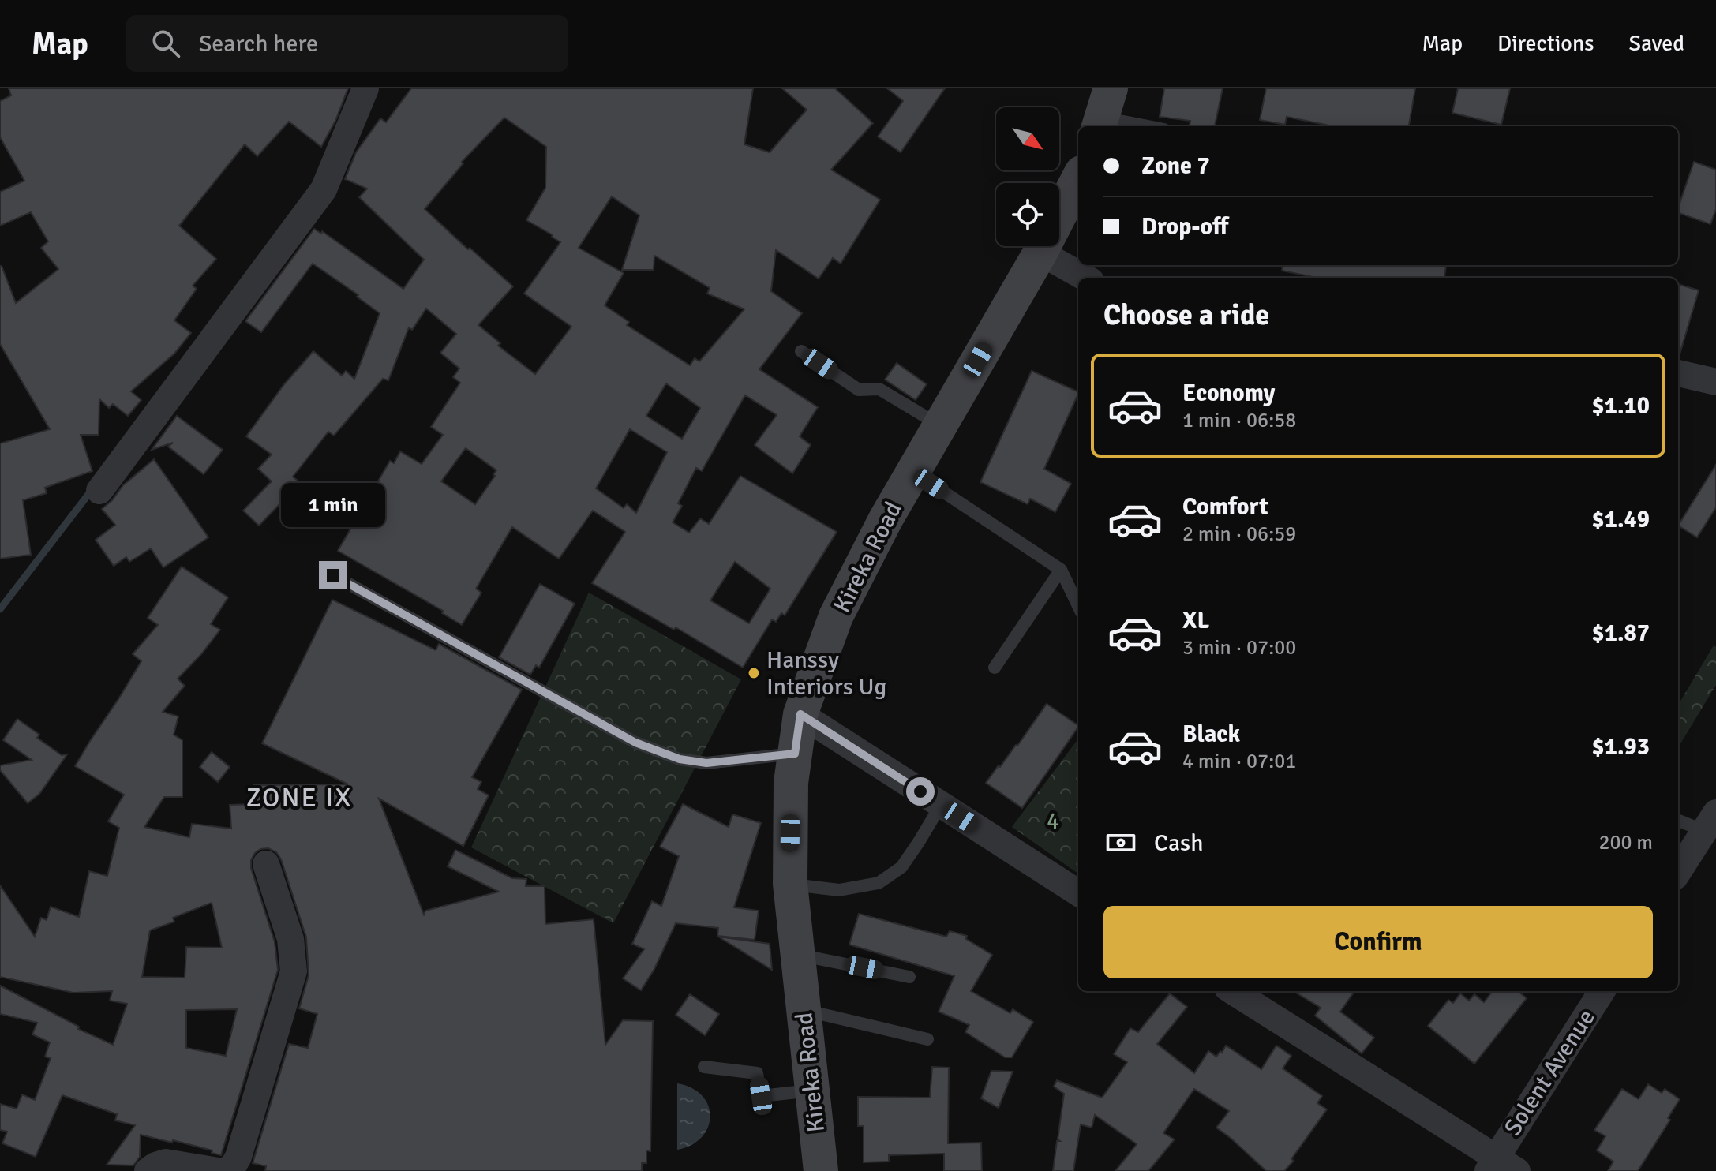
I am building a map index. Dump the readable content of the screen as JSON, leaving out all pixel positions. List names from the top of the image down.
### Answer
{
  "streets": {
    "main road": ["Kireka Road"],
    "street": ["Solent Avenue"]
  },
  "districts": ["ZONE IX"],
  "parks": ["4"],
  "places": ["Hanssy Interiors Ug"],
  "north": "bottom right",
  "page": {
    "header": "Map",
    "search": "Search here",
    "nav": ["Map", "Directions", "Saved"],
    "banner": ["Zone 7", "Drop-off"],
    "heading": "Choose a ride",
    "list": [
      {
        "name": "Economy",
        "note": "1 min · 06:58",
        "value": "$1.10"
      },
      {
        "name": "Comfort",
        "note": "2 min · 06:59",
        "value": "$1.49"
      },
      {
        "name": "XL",
        "note": "3 min · 07:00",
        "value": "$1.87"
      },
      {
        "name": "Black",
        "note": "4 min · 07:01",
        "value": "$1.93"
      }
    ],
    "bubble": "1 min",
    "pay": ["Cash", "200 m"],
    "buttons": "Confirm"
  }
}
